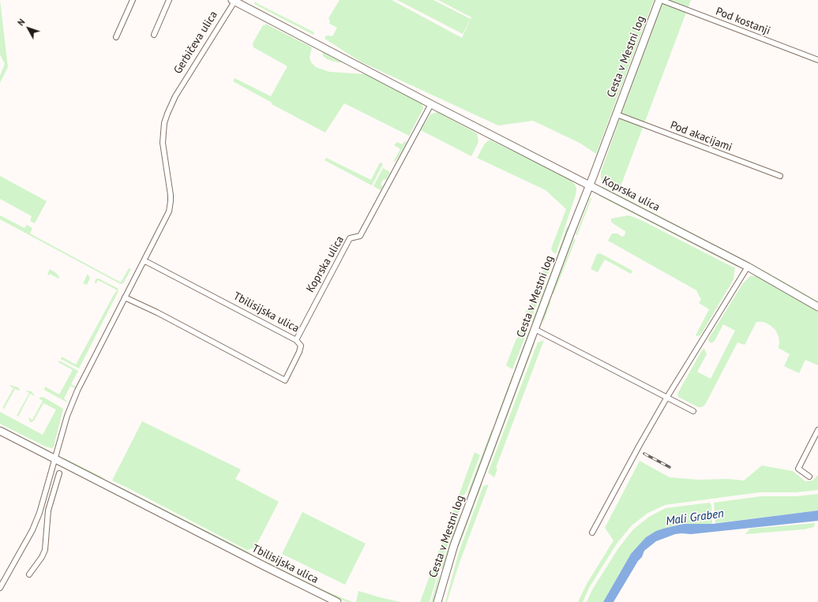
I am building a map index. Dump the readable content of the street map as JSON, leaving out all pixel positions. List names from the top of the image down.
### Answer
{
  "streets": {
    "street": [
      "Pod kostanji",
      "Gerbičeva ulica",
      "Cesta v Mestni log",
      "Pod akacijami",
      "Koprska ulica",
      "Tbilisijska ulica"
    ]
  },
  "crossings": [
    ["Pod kostanji", "Cesta v Mestni log"],
    ["Gerbičeva ulica", "Koprska ulica"],
    ["Gerbičeva ulica", "Tbilisijska ulica"],
    ["Cesta v Mestni log", "Pod akacijami"],
    ["Cesta v Mestni log", "Koprska ulica"],
    ["Koprska ulica", "Tbilisijska ulica"]
  ],
  "water": ["Mali Graben"],
  "north": "top left"
}
